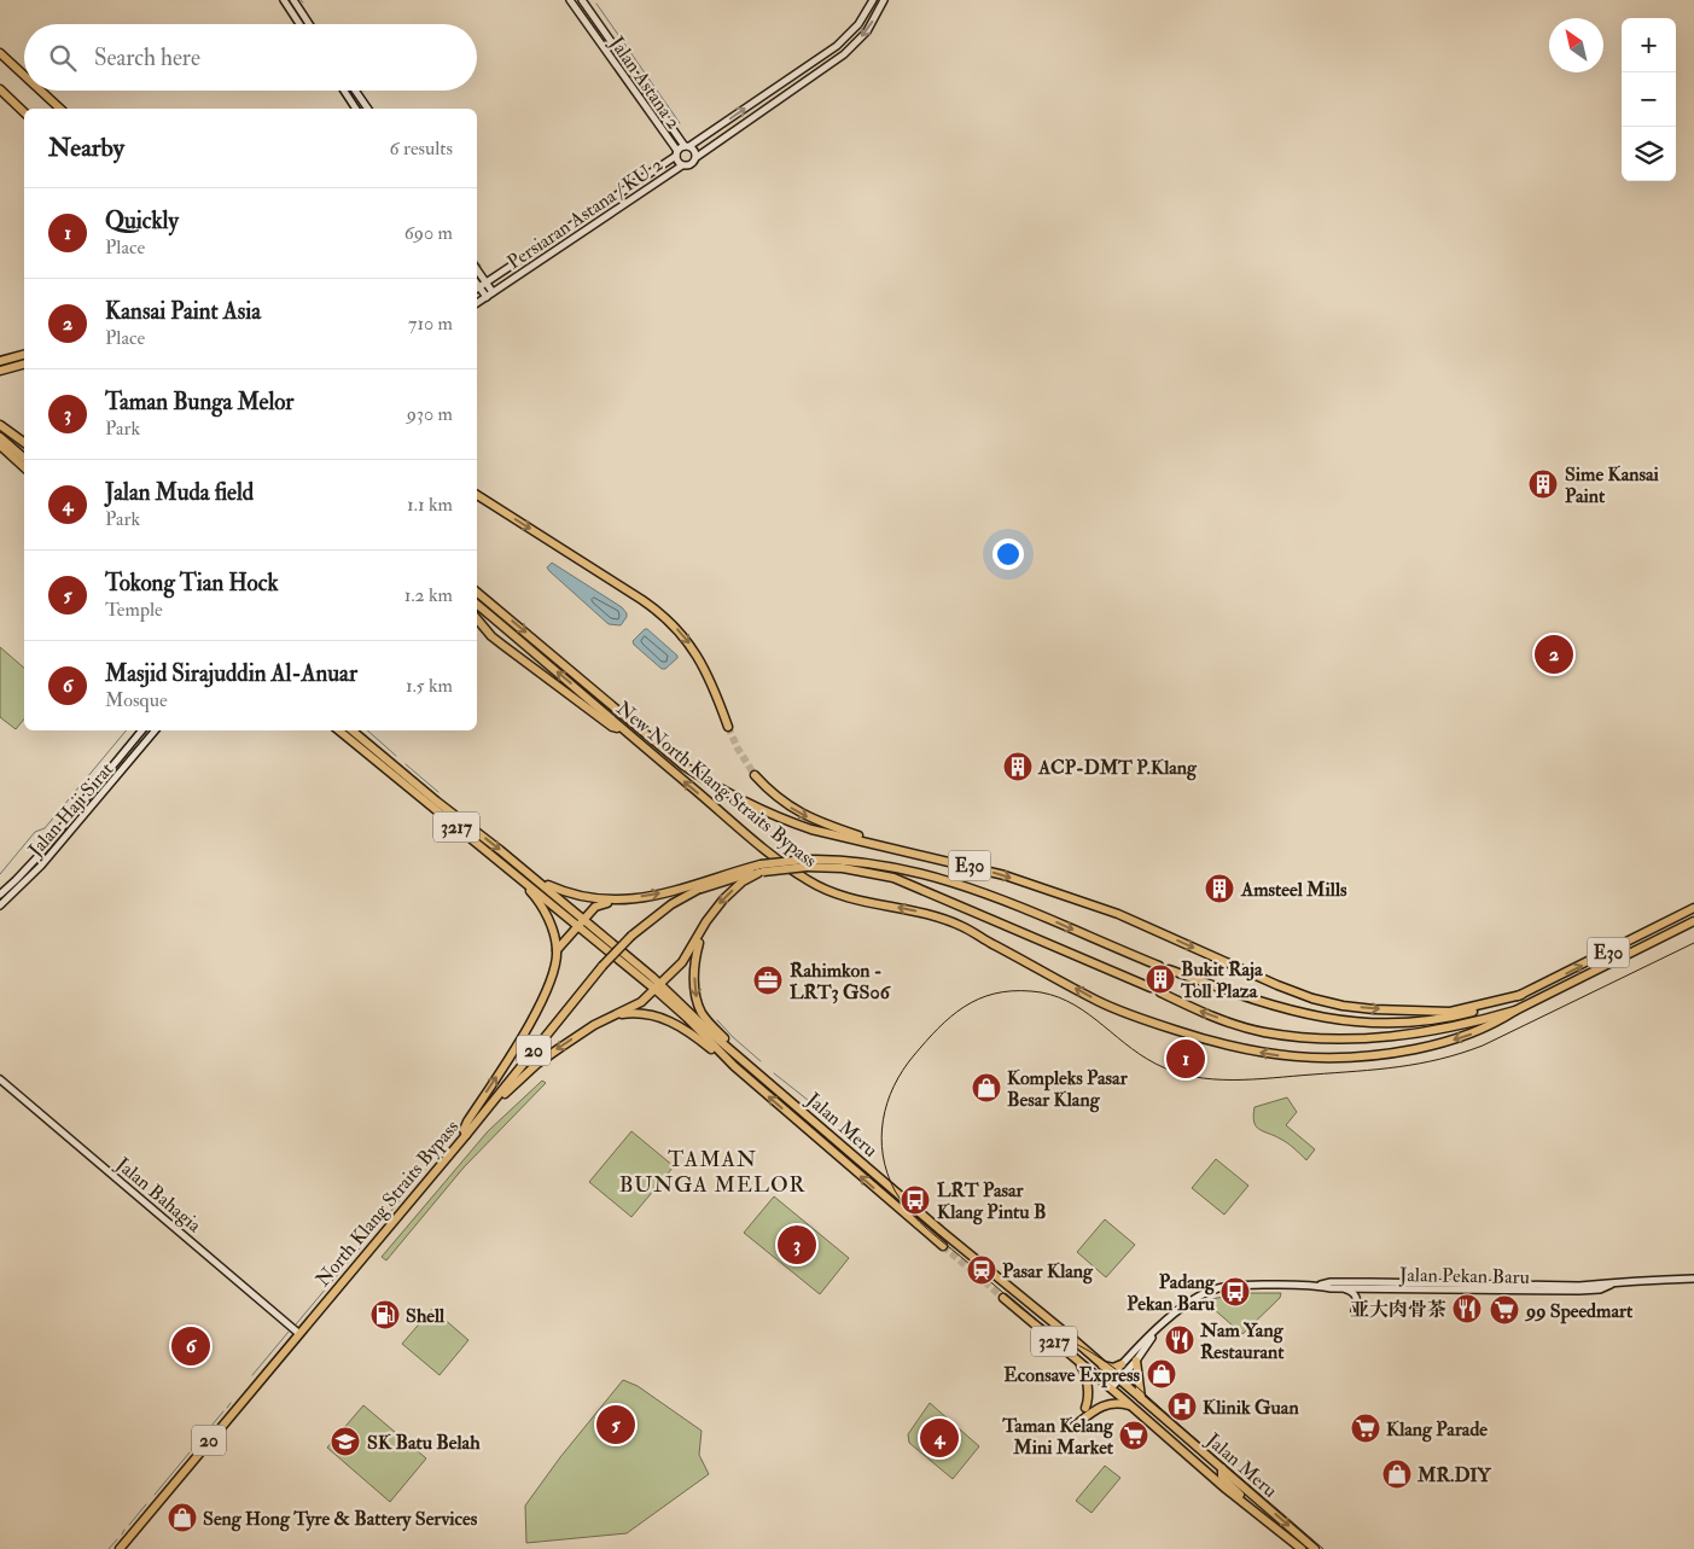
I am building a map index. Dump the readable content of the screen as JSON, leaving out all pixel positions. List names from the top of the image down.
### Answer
{
  "streets": {
    "highway": [
      "New North Klang Straits Bypass",
      "3217",
      "E30",
      "20",
      "Jalan Meru",
      "North Klang Straits Bypass"
    ],
    "street": [
      "Jalan Astana 2",
      "Persiaran Astana / KU 2",
      "Jalan Haji Sirat",
      "Jalan Bahagia",
      "Jalan Pekan Baru"
    ]
  },
  "crossings": [
    ["Jalan Astana 2", "Persiaran Astana / KU 2"],
    ["New North Klang Straits Bypass", "E30"],
    ["Jalan Meru", "Jalan Pekan Baru"],
    ["Jalan Bahagia", "North Klang Straits Bypass"]
  ],
  "districts": ["TAMAN BUNGA MELOR"],
  "places": {
    "building": [
      "Sime Kansai Paint",
      "ACP-DMT P.Klang",
      "Amsteel Mills",
      "Bukit Raja Toll Plaza"
    ],
    "office": ["Rahimkon - LRT3 GS06"],
    "shop": [
      "Kompleks Pasar Besar Klang",
      "Econsave Express",
      "MR.DIY",
      "Seng Hong Tyre & Battery Services"
    ],
    "bus stop": ["LRT Pasar Klang Pintu B", "Padang Pekan Baru"],
    "station": ["Pasar Klang"],
    "restaurant": ["亚大肉骨茶", "Nam Yang Restaurant"],
    "supermarket": ["99 Speedmart", "Klang Parade", "Taman Kelang Mini Market"],
    "fuel station": ["Shell"],
    "hospital": ["Klinik Guan"],
    "school or university": ["SK Batu Belah"]
  },
  "north": "top left",
  "page": {
    "map_buttons": ["+", "−"],
    "search": "Search here",
    "heading": ["Nearby", "6 results"],
    "list": [
      {
        "mark": "1",
        "name": "Quickly",
        "note": "Place",
        "value": "690 m"
      },
      {
        "mark": "2",
        "name": "Kansai Paint Asia",
        "note": "Place",
        "value": "710 m"
      },
      {
        "mark": "3",
        "name": "Taman Bunga Melor",
        "note": "Park",
        "value": "930 m"
      },
      {
        "mark": "4",
        "name": "Jalan Muda field",
        "note": "Park",
        "value": "1.1 km"
      },
      {
        "mark": "5",
        "name": "Tokong Tian Hock",
        "note": "Temple",
        "value": "1.2 km"
      },
      {
        "mark": "6",
        "name": "Masjid Sirajuddin Al-Anuar",
        "note": "Mosque",
        "value": "1.5 km"
      }
    ],
    "pins": [
      "2",
      "1",
      "3",
      "6",
      "5",
      "4"
    ]
  }
}
